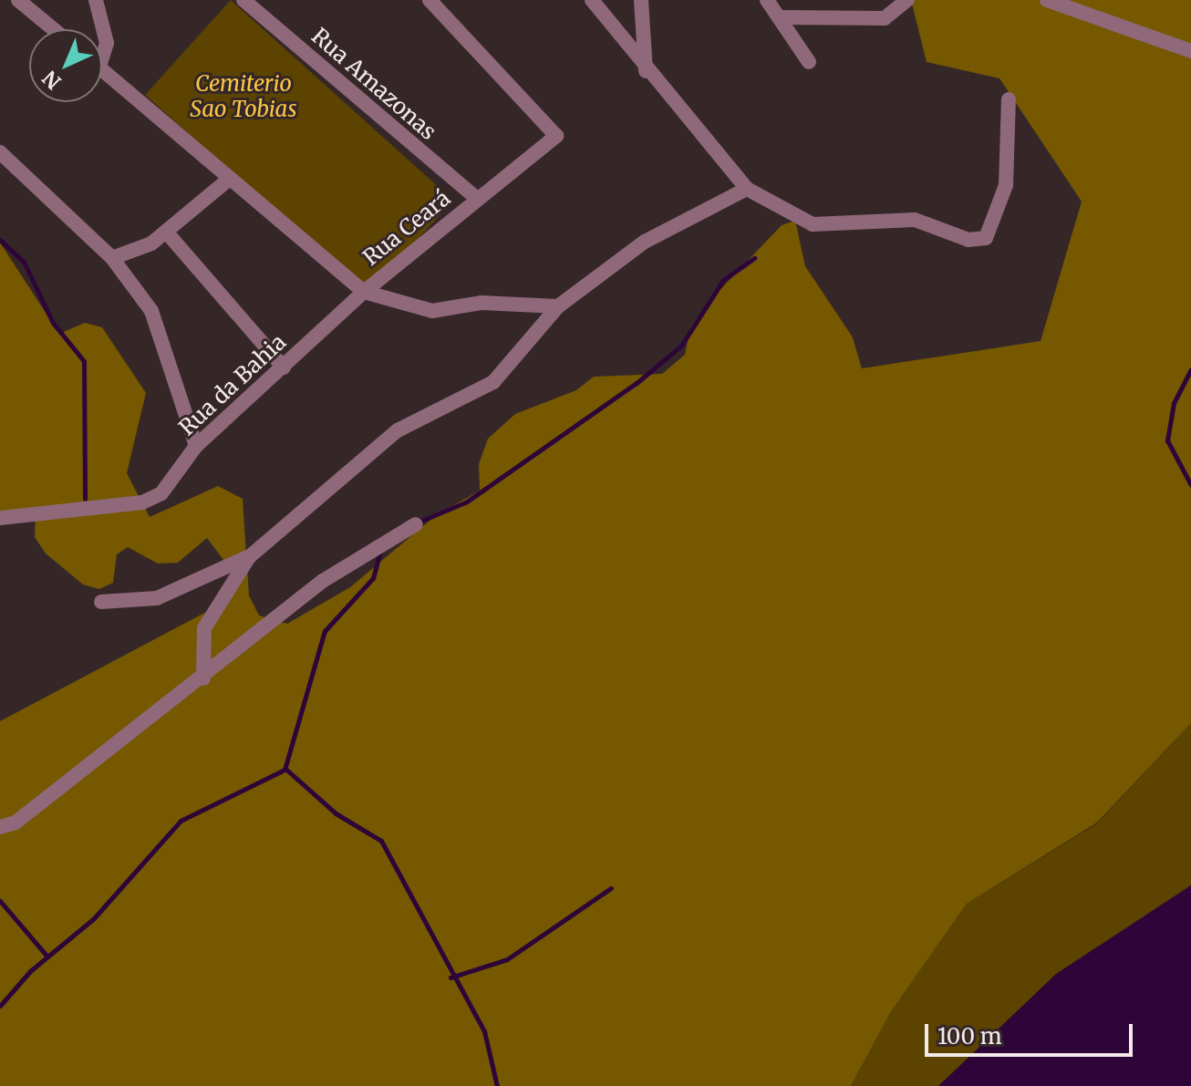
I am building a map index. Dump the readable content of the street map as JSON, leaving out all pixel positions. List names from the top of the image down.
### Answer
{
  "streets": {
    "street": ["Rua Amazonas", "Rua Ceará", "Rua da Bahia"]
  },
  "crossings": [
    ["Rua Amazonas", "Rua Ceará"],
    ["Rua Ceará", "Rua da Bahia"]
  ],
  "parks": ["Cemiterio Sao Tobias"],
  "scale_bar": "100 m",
  "north": "bottom left"
}
